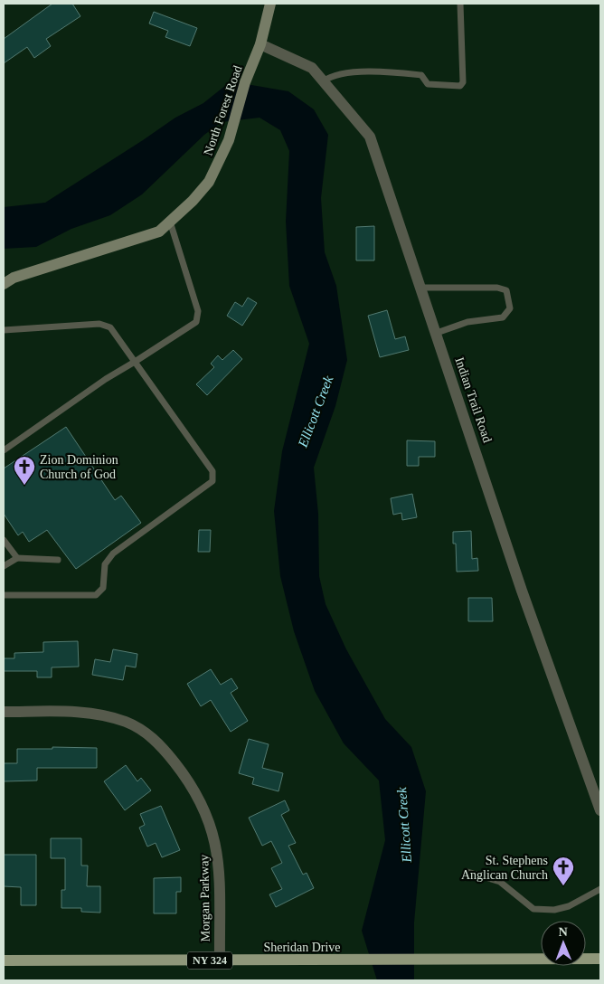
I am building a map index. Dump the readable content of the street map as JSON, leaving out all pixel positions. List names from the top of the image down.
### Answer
{
  "streets": {
    "main road": ["Sheridan Drive", "NY 324"],
    "street": ["North Forest Road", "Indian Trail Road", "Morgan Parkway"]
  },
  "crossings": [
    ["North Forest Road", "Indian Trail Road"],
    ["Morgan Parkway", "Sheridan Drive"]
  ],
  "water": ["Ellicott Creek"],
  "places": {
    "church": ["Zion Dominion Church of God", "St. Stephens Anglican Church"]
  },
  "north": "top"
}
